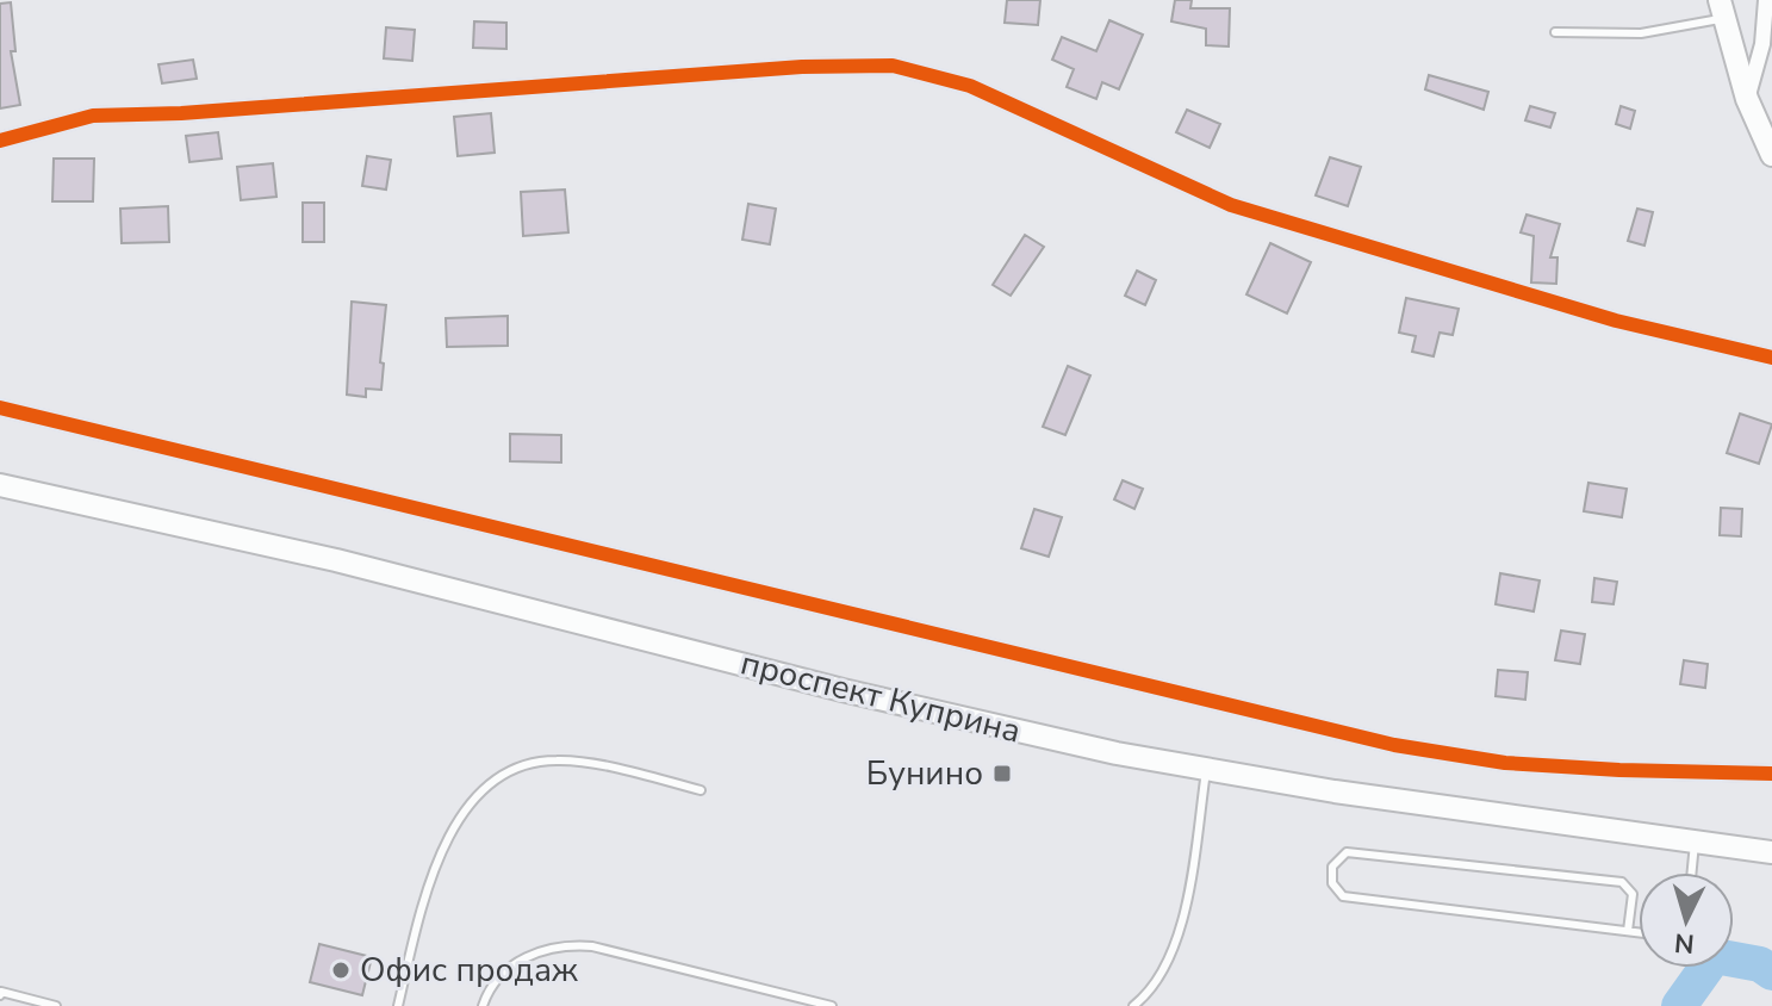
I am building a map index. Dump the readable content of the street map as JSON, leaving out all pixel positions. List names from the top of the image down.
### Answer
{
  "streets": {
    "main road": ["проспект Куприна"]
  },
  "places": {
    "transit": ["Бунино"],
    "other": ["Офис продаж"]
  },
  "north": "bottom"
}
